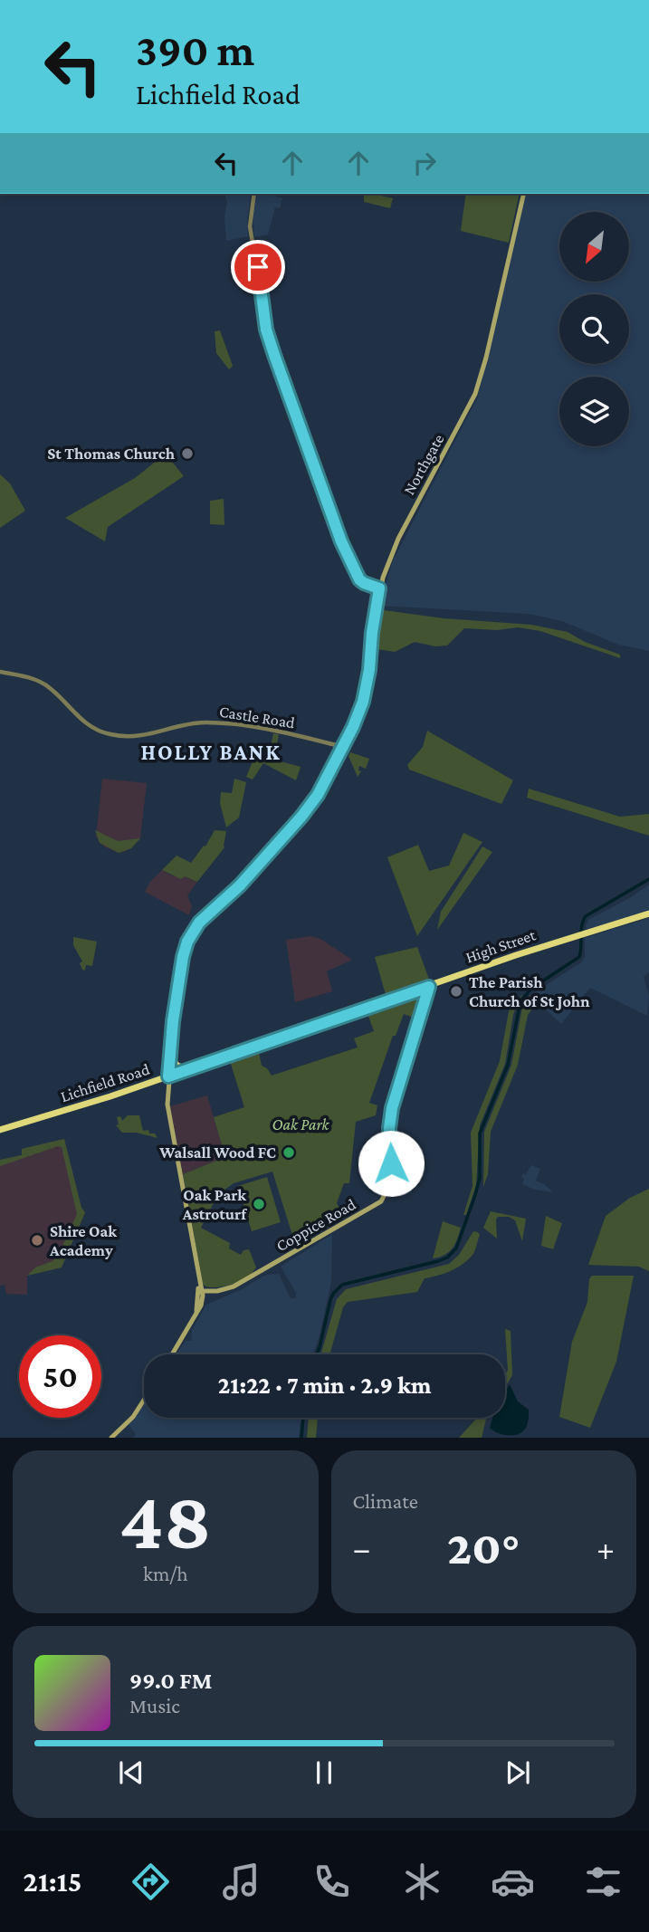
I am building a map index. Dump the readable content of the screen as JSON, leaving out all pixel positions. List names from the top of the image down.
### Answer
{
  "streets": {
    "highway": ["High Street", "Lichfield Road"],
    "main road": ["Northgate", "Coppice Road"],
    "street": ["Castle Road"]
  },
  "crossings": [
    ["Northgate", "Castle Road"],
    ["Northgate", "Lichfield Road"],
    ["Northgate", "Coppice Road"],
    ["High Street", "Lichfield Road"],
    ["High Street", "Coppice Road"],
    ["Lichfield Road", "Coppice Road"]
  ],
  "districts": ["HOLLY BANK"],
  "parks": ["Oak Park"],
  "places": [
    "St Thomas Church",
    "The Parish Church of St John",
    "Walsall Wood FC",
    "Oak Park Astroturf",
    "Shire Oak Academy"
  ],
  "north": "bottom left",
  "page": {
    "turn": ["390 m", "Lichfield Road"],
    "limit": "50",
    "trip": "21:22 · 7 min · 2.9 km",
    "tile": [
      ["48", "km/h"],
      "Climate"
    ],
    "heat": ["−", "20°", "+"],
    "song": ["99.0 FM", "Music"],
    "tabs": "21:15"
  }
}
